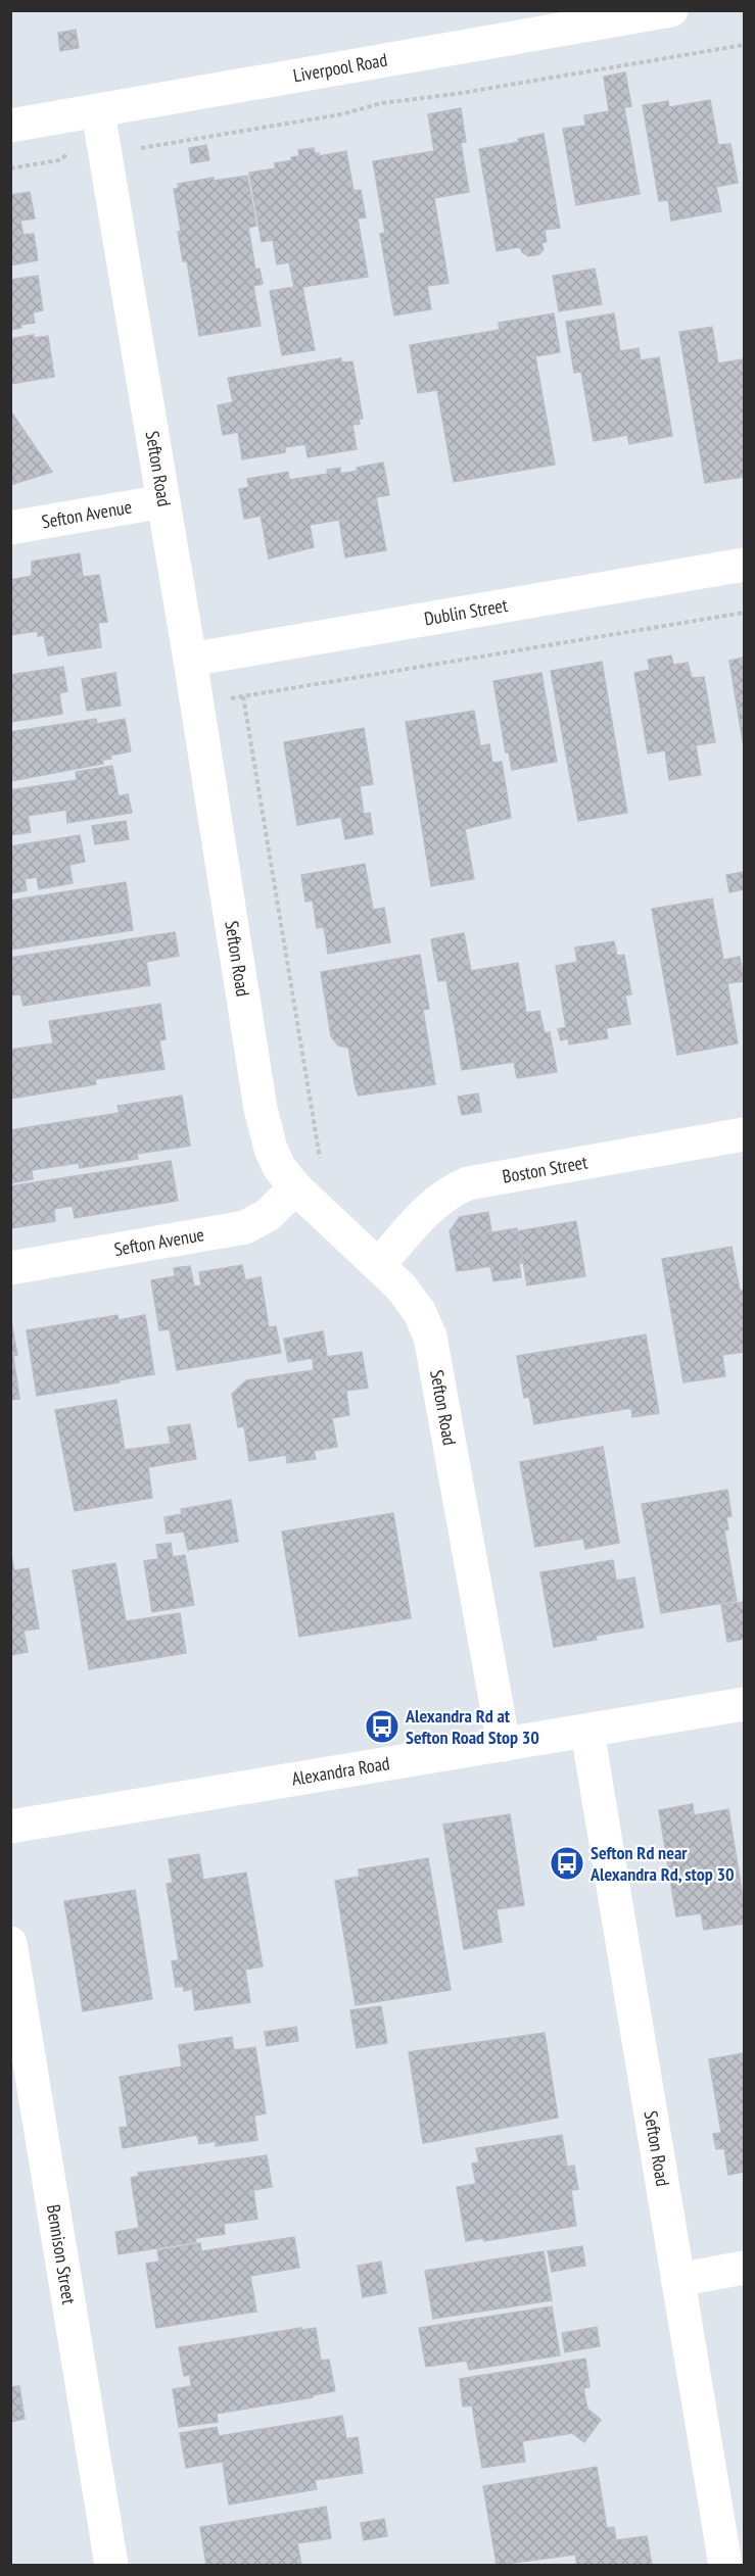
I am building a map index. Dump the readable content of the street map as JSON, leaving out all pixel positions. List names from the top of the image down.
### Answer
{
  "streets": {
    "street": [
      "Liverpool Road",
      "Sefton Road",
      "Sefton Avenue",
      "Dublin Street",
      "Boston Street",
      "Alexandra Road",
      "Bennison Street"
    ]
  },
  "crossings": [
    ["Liverpool Road", "Sefton Road"],
    ["Sefton Road", "Sefton Avenue"],
    ["Sefton Road", "Dublin Street"],
    ["Sefton Road", "Boston Street"],
    ["Sefton Road", "Alexandra Road"]
  ],
  "places": {
    "bus stop": ["Alexandra Rd at Sefton Road Stop 30", "Sefton Rd near Alexandra Rd, stop 30"]
  }
}
